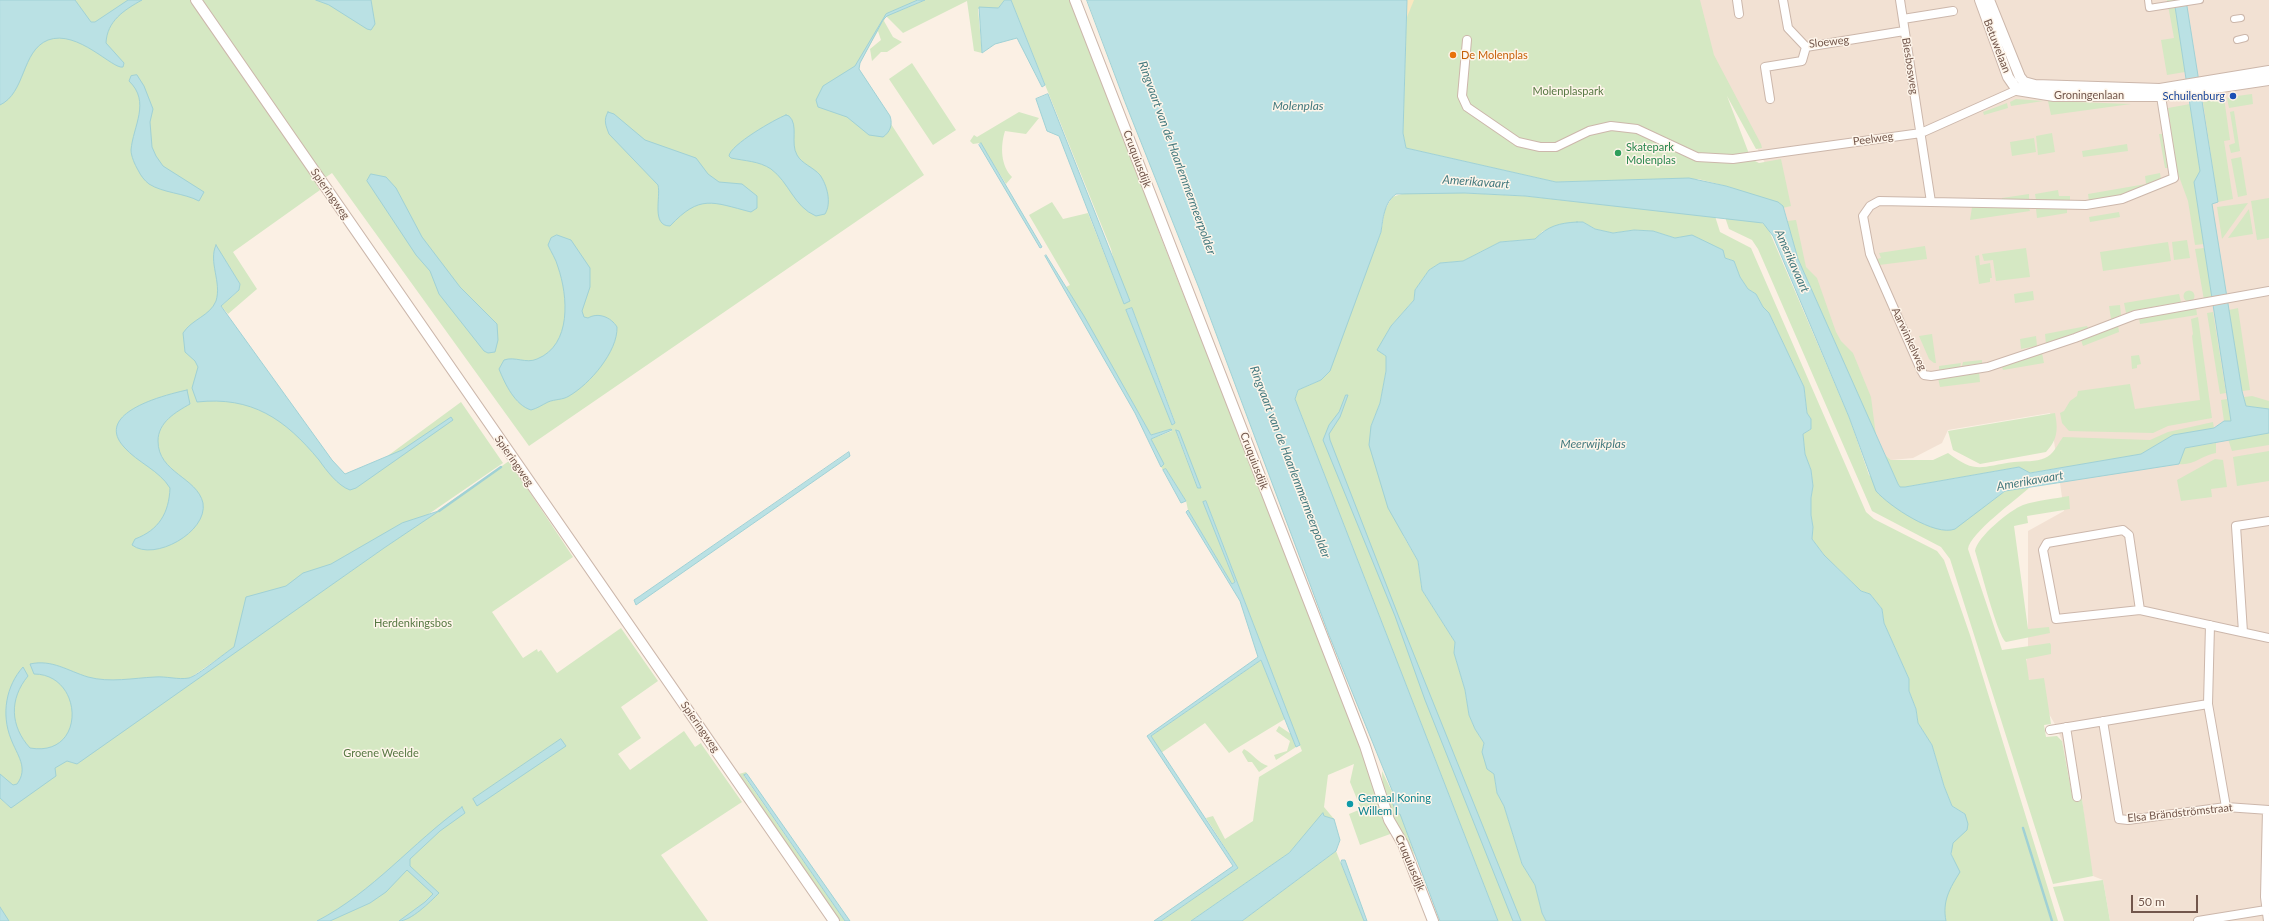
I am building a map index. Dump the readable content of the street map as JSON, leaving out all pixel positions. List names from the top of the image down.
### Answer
{
  "streets": {
    "street": [
      "Sloeweg",
      "Betuwelaan",
      "Biesbosweg",
      "Groningenlaan",
      "Peelweg",
      "Cruquiusdijk",
      "Spieringweg",
      "Aarwinkelweg",
      "Elsa Brändströmstraat"
    ]
  },
  "crossings": [
    ["Sloeweg", "Biesbosweg"],
    ["Betuwelaan", "Groningenlaan"],
    ["Betuwelaan", "Peelweg"],
    ["Biesbosweg", "Peelweg"],
    ["Groningenlaan", "Peelweg"],
    ["Groningenlaan", "Aarwinkelweg"]
  ],
  "water": [
    "Molenplas",
    "Ringvaart van de Haarlemmermeerpolder",
    "Amerikavaart",
    "Meerwijkplas"
  ],
  "parks": ["Molenplaspark", "Herdenkingsbos", "Groene Weelde"],
  "places": [
    "De Molenplas",
    "Schuilenburg",
    "Skatepark Molenplas",
    "Gemaal Koning Willem I"
  ],
  "scale_bar": "50 m"
}
